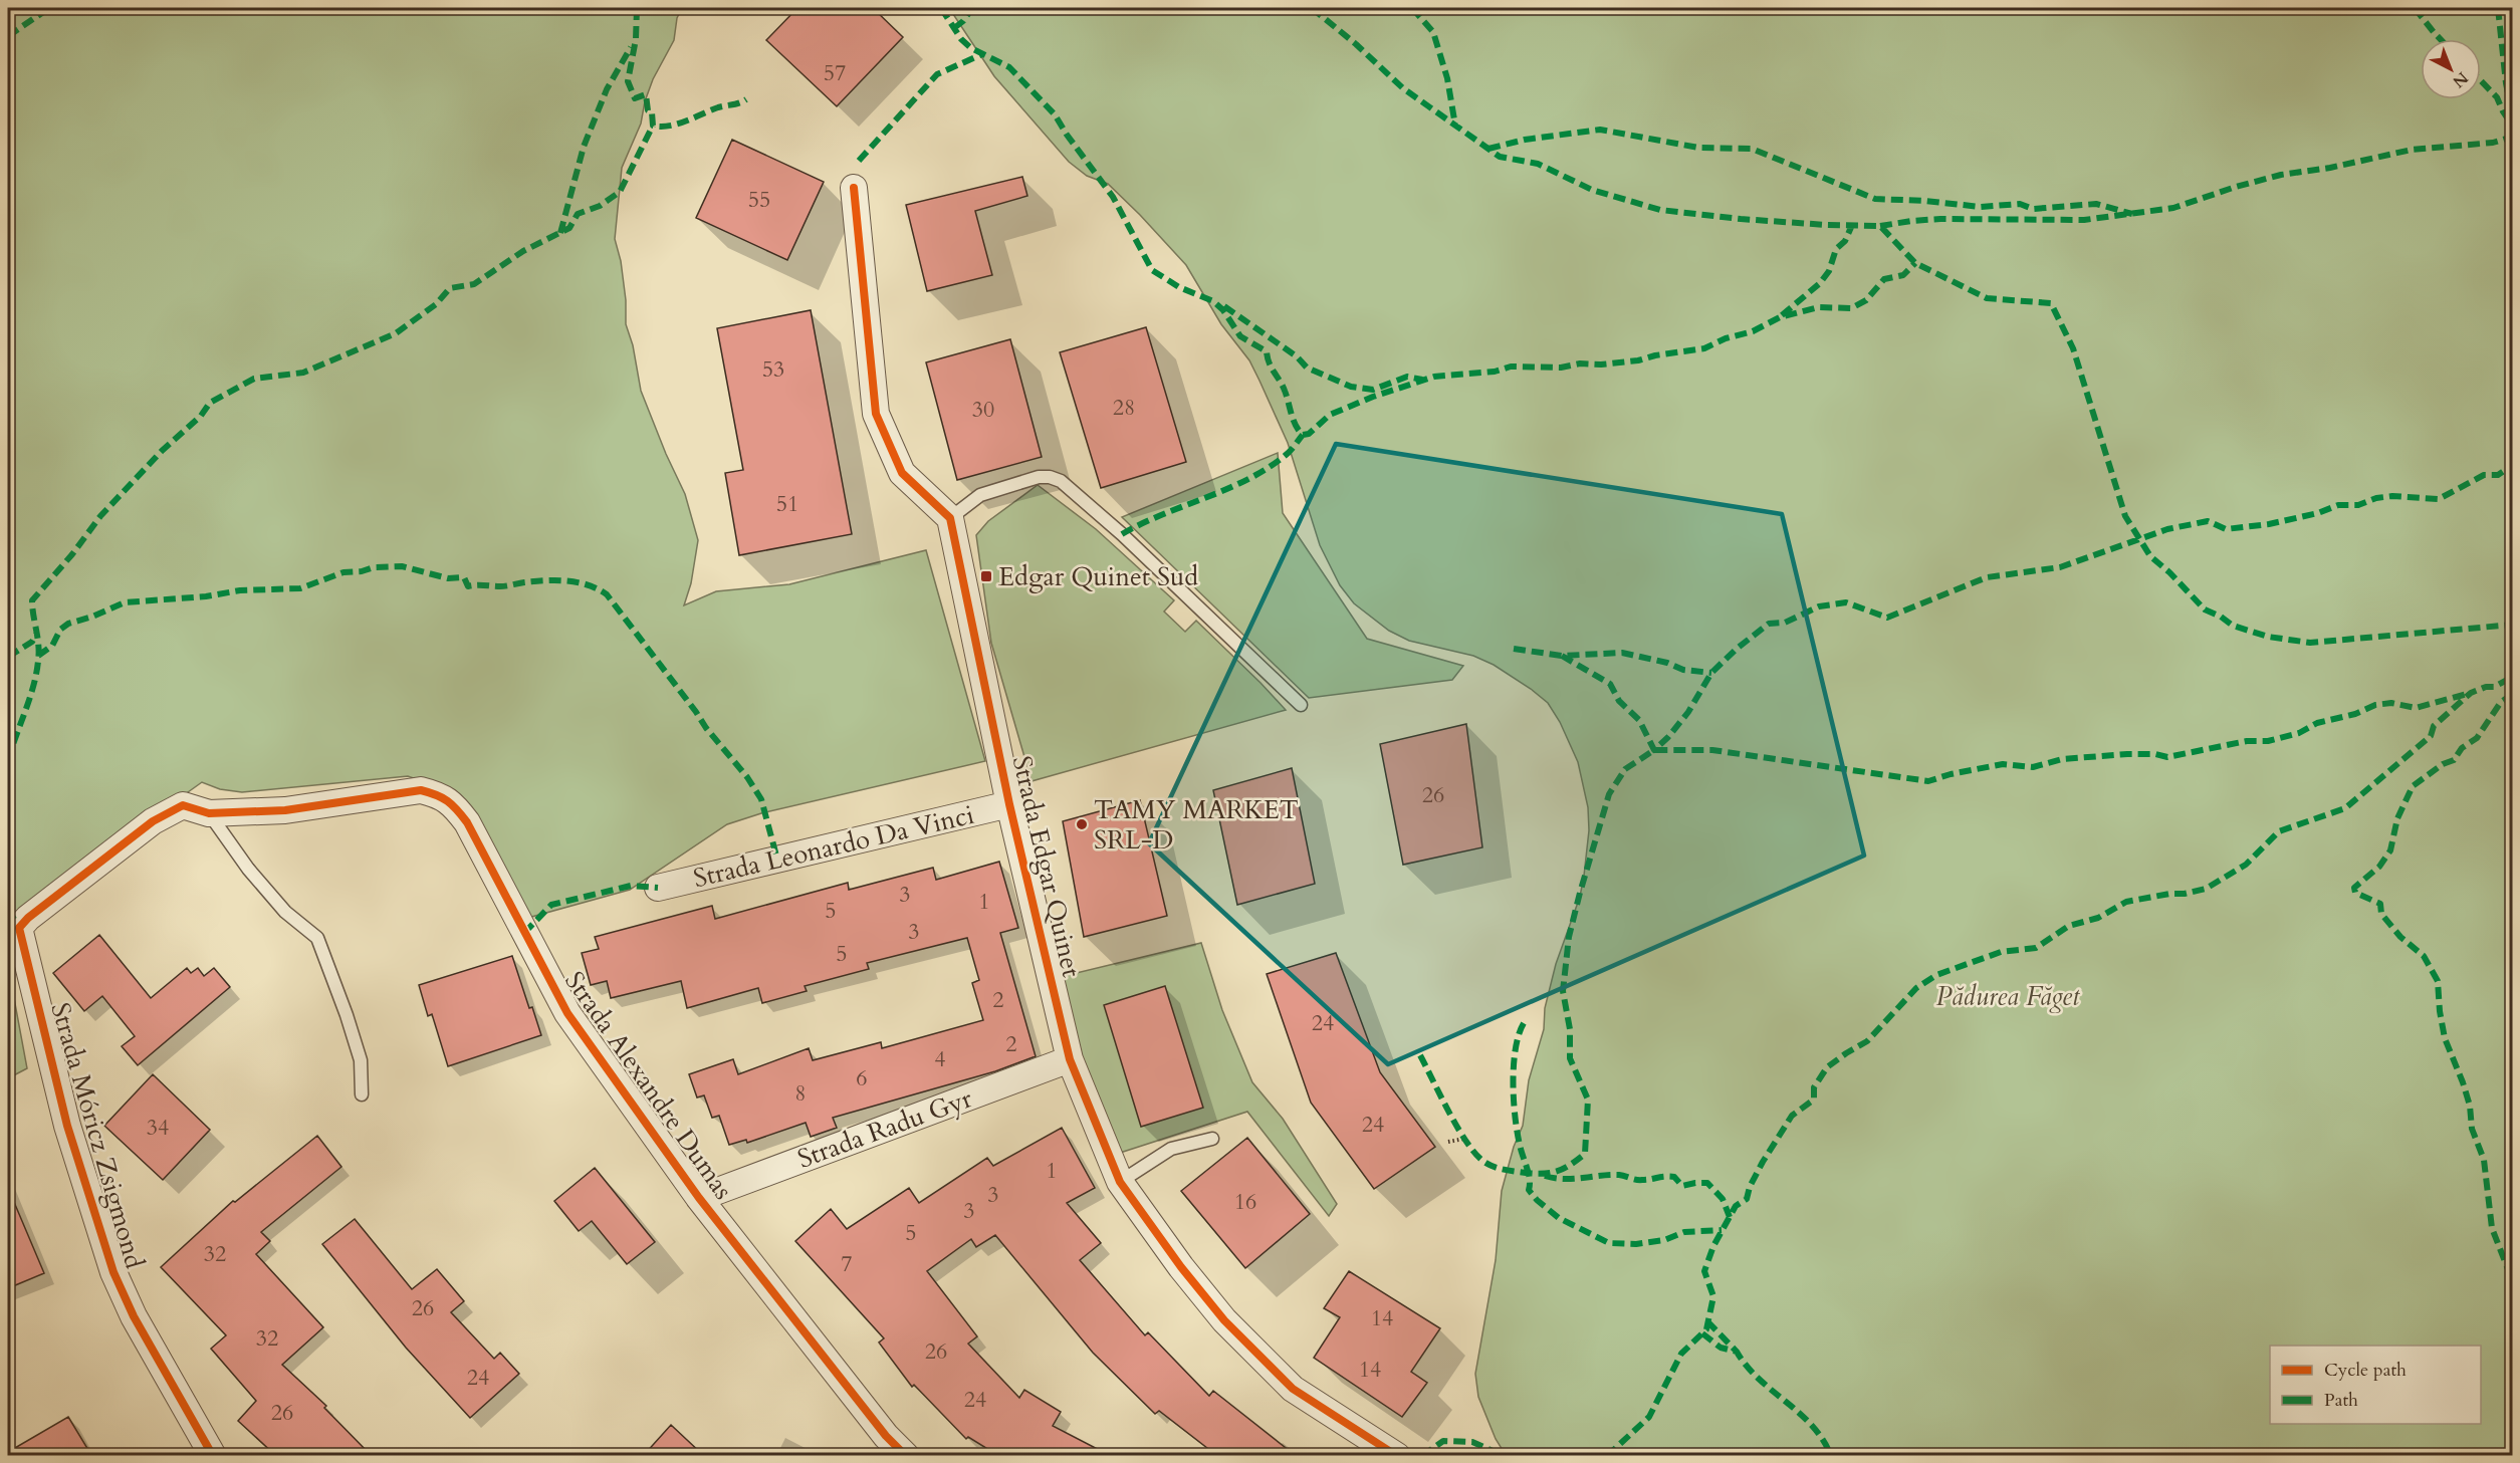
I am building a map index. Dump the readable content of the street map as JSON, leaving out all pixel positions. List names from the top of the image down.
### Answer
{
  "streets": {
    "street": [
      "Strada Leonardo Da Vinci",
      "Strada Edgar Quinet",
      "Strada Alexandre Dumas",
      "Strada Radu Gyr",
      "Strada Móricz Zsigmond"
    ]
  },
  "crossings": [
    ["Strada Leonardo Da Vinci", "Strada Edgar Quinet"],
    ["Strada Edgar Quinet", "Strada Radu Gyr"],
    ["Strada Alexandre Dumas", "Strada Radu Gyr"],
    ["Strada Alexandre Dumas", "Strada Móricz Zsigmond"]
  ],
  "parks": ["Pădurea Făget"],
  "places": {
    "transit": ["Edgar Quinet Sud"],
    "other": ["TAMY MARKET SRL-D"]
  },
  "house_numbers": [
    "57",
    "55",
    "53",
    "28",
    "30",
    "51",
    "26",
    "3",
    "1",
    "5",
    "3",
    "5",
    "2",
    "24",
    "2",
    "4",
    "6",
    "8",
    "24",
    "34",
    "1",
    "3",
    "16",
    "3",
    "5",
    "32",
    "7",
    "26",
    "14",
    "32",
    "26",
    "14",
    "24",
    "24",
    "26"
  ],
  "legend": ["Cycle path", "Path"],
  "north": "bottom right"
}
